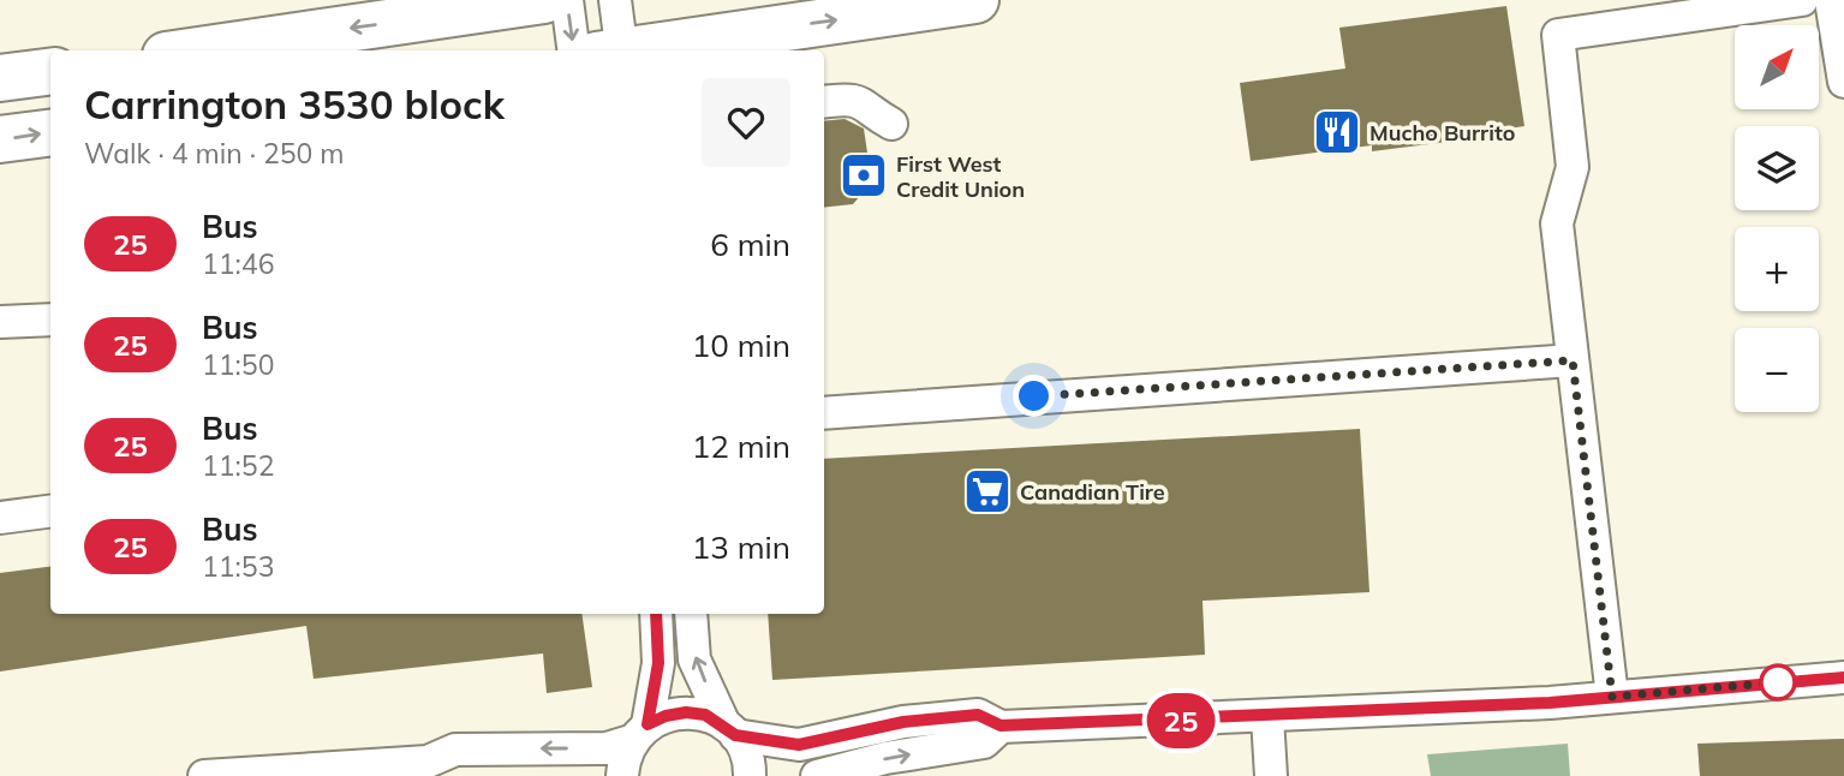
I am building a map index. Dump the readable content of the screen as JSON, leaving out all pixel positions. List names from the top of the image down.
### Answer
{
  "places": {
    "restaurant": ["Mucho Burrito"],
    "bank": ["First West Credit Union"],
    "supermarket": ["Canadian Tire"]
  },
  "lines": ["bus line 25"],
  "north": "top right",
  "page": {
    "on_map": "25",
    "map_buttons": ["+", "−"],
    "heading": ["Carrington 3530 block", "Walk · 4 min · 250 m"],
    "list": [
      {
        "mark": "25",
        "name": "Bus",
        "note": "11:46",
        "value": "6 min"
      },
      {
        "mark": "25",
        "name": "Bus",
        "note": "11:50",
        "value": "10 min"
      },
      {
        "mark": "25",
        "name": "Bus",
        "note": "11:52",
        "value": "12 min"
      },
      {
        "mark": "25",
        "name": "Bus",
        "note": "11:53",
        "value": "13 min"
      }
    ]
  }
}
